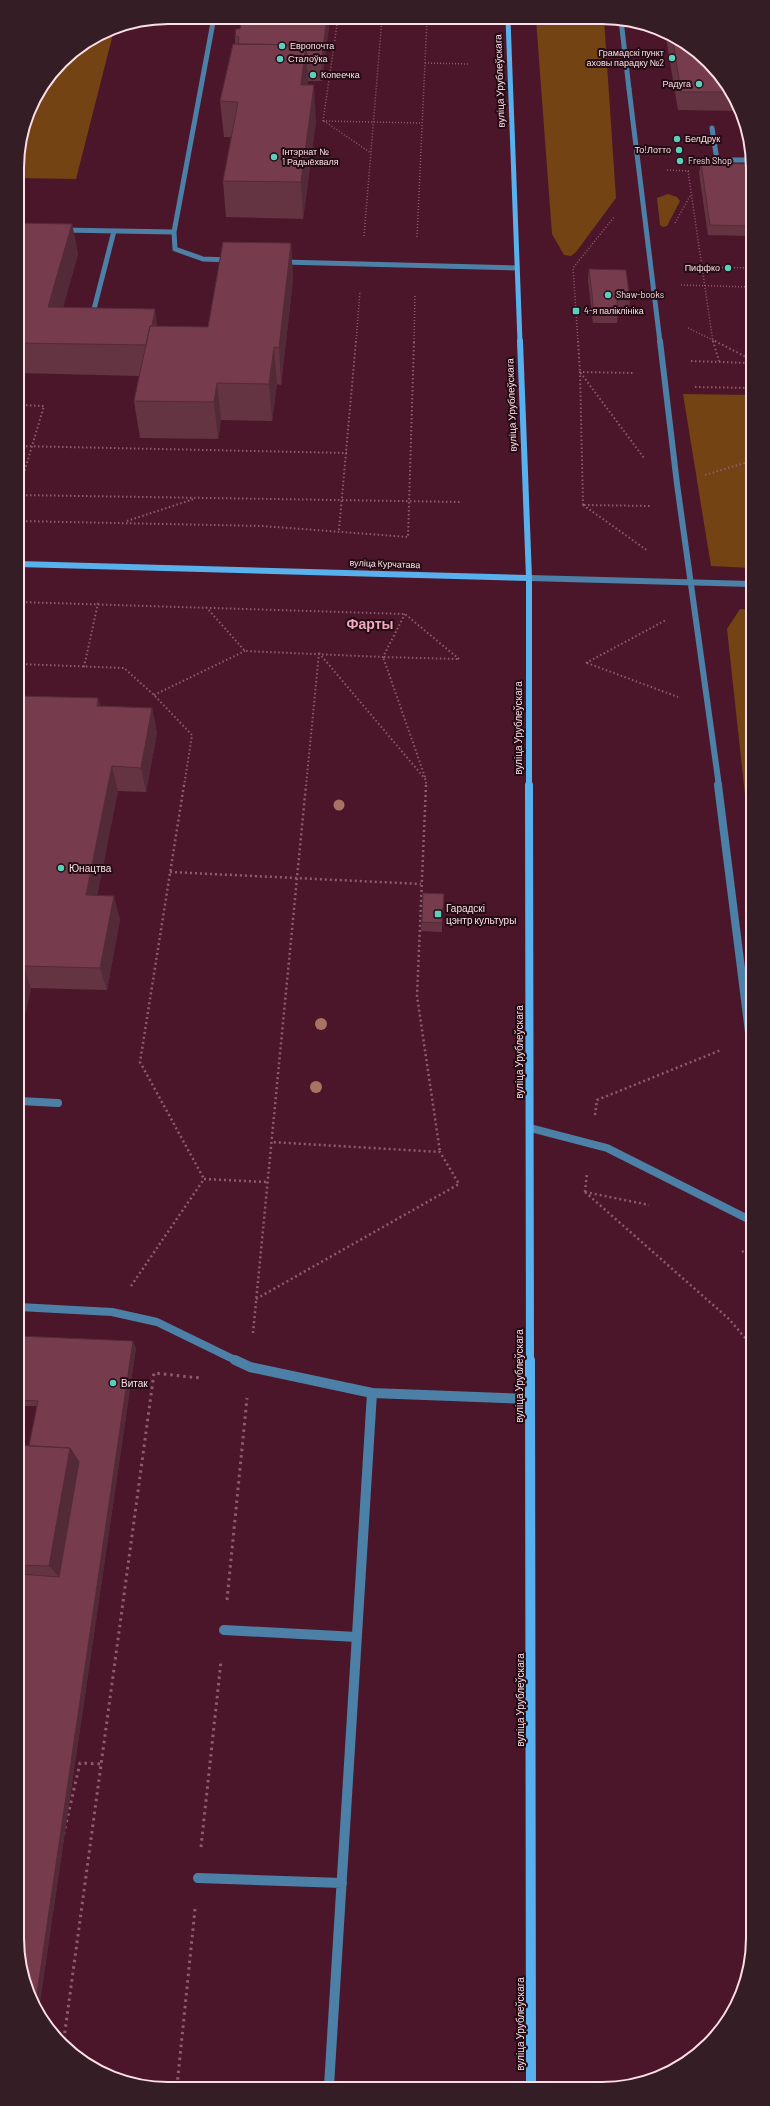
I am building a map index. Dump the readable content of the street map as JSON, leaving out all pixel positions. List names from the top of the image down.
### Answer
{
  "streets": {
    "main road": ["вуліца Урублеўскага", "вуліца Курчатава"]
  },
  "crossings": [
    ["вуліца Урублеўскага", "вуліца Курчатава"]
  ],
  "districts": ["Фарты"],
  "places": {
    "other": [
      "Европочта",
      "Грамадскі пункт аховы парадку №2",
      "Сталоўка",
      "Копеечка",
      "Радуга",
      "БелДрук",
      "То!Лотто",
      "Інтэрнат № 1 Радыёхваля",
      "Fresh Shop",
      "Пиффко",
      "Shaw-books",
      "Юнацтва",
      "Витак"
    ],
    "transit": ["4-я паліклініка", "Гарадскі цэнтр культуры"]
  }
}
